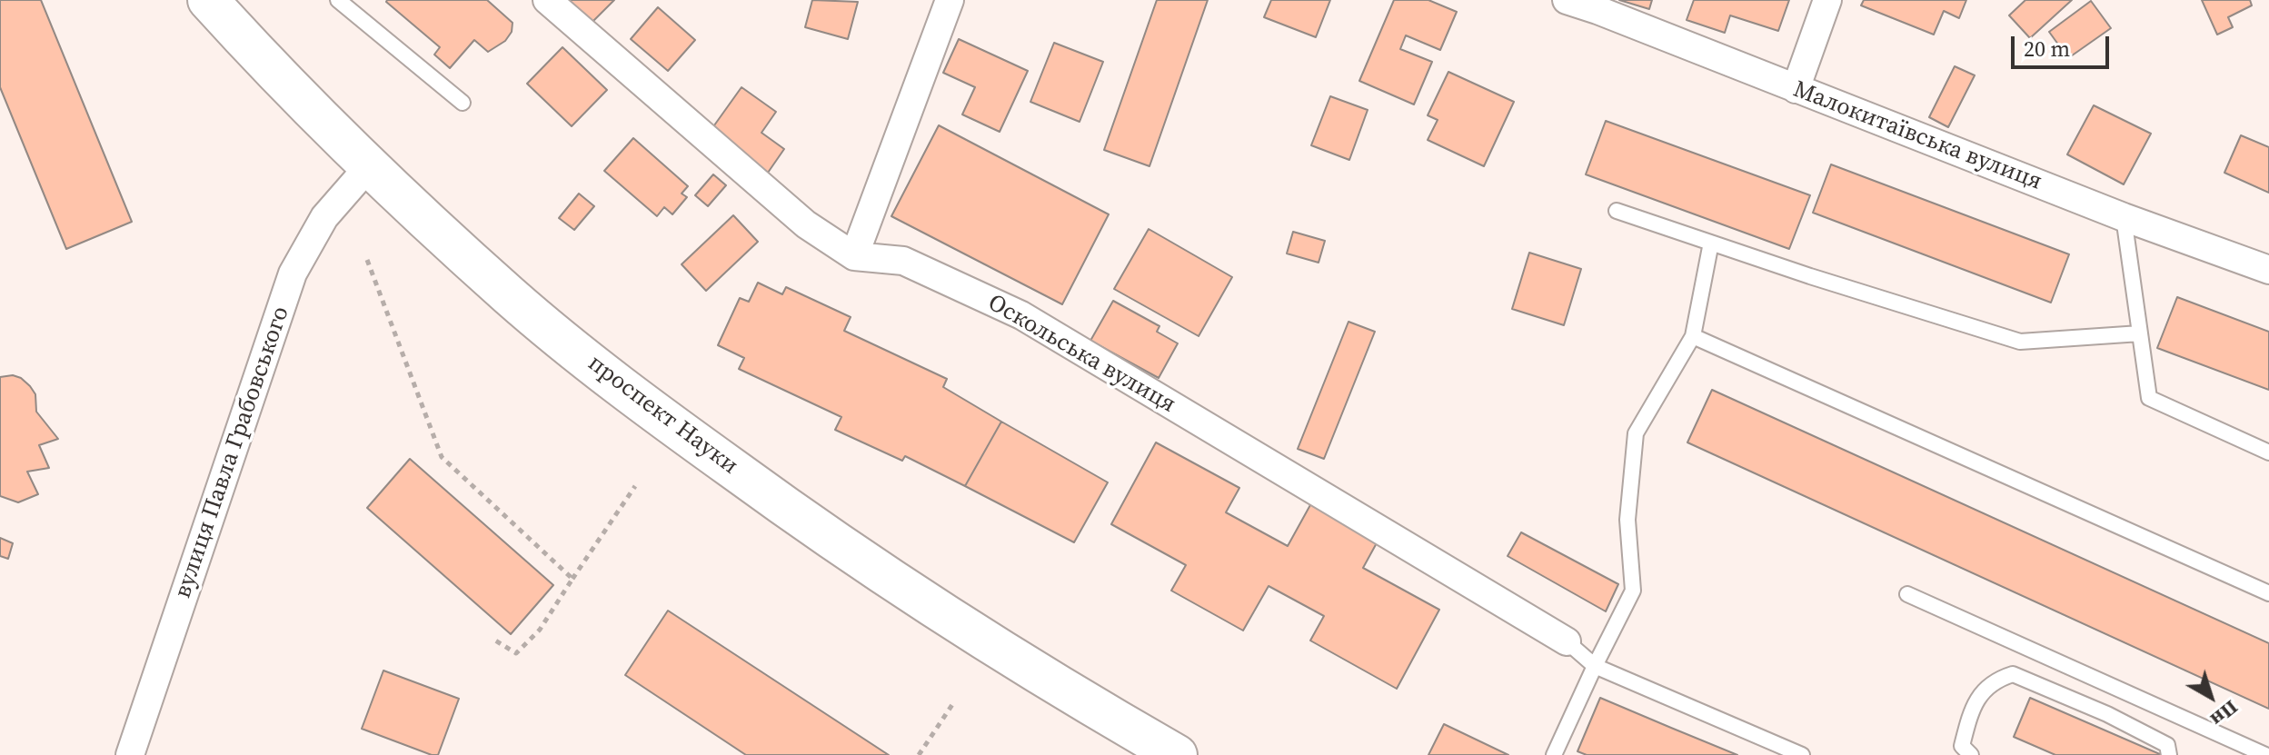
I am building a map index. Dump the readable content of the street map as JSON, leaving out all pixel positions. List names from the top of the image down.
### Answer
{
  "streets": {
    "main road": ["проспект Науки"],
    "street": ["Малокитаївська вулиця", "Оскольська вулиця", "вулиця Павла Грабовського"]
  },
  "crossings": [
    ["проспект Науки", "вулиця Павла Грабовського"]
  ],
  "scale_bar": "20 m",
  "north": "bottom right"
}
